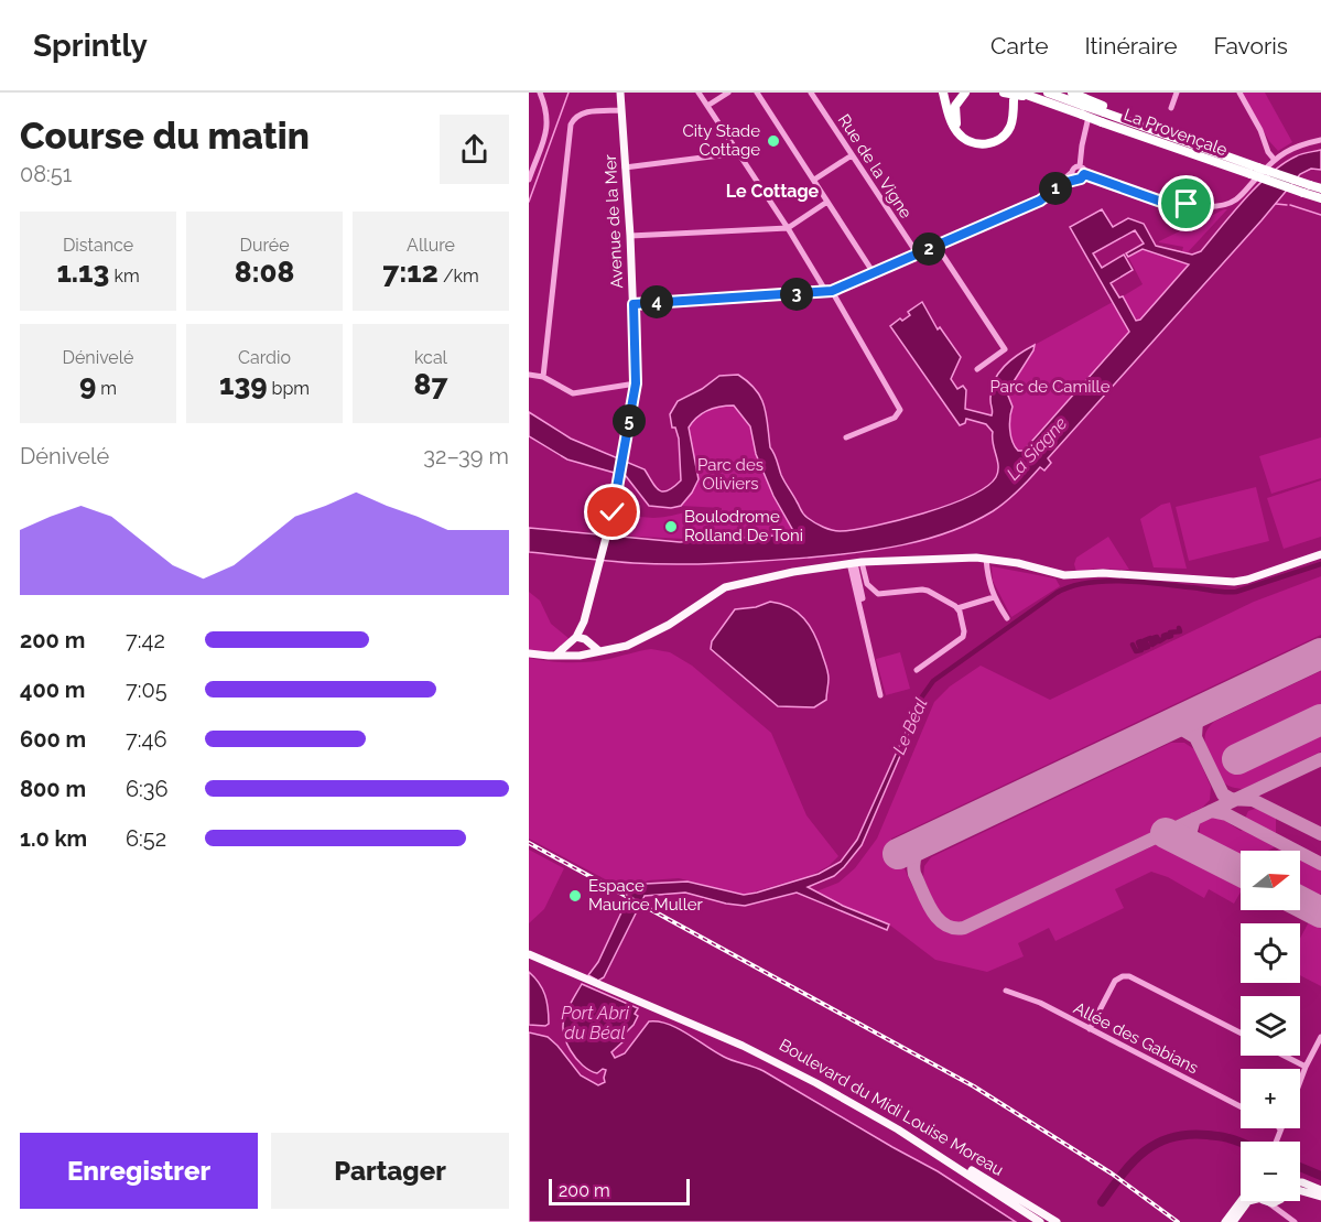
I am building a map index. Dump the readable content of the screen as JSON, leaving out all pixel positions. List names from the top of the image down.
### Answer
{
  "streets": {
    "highway": ["La Provençale"],
    "main road": ["Avenue de la Mer", "Boulevard du Midi Louise Moreau"],
    "street": ["Rue de la Vigne", "Allée des Gabians"]
  },
  "districts": ["Le Cottage"],
  "water": ["La Siagne", "Le Béal", "Port Abri du Béal"],
  "parks": ["Parc de Camille", "Parc des Oliviers"],
  "places": ["City Stade Cottage", "Boulodrome Rolland De Toni", "Espace Maurice Muller"],
  "scale_bar": "200 m",
  "north": "right",
  "page": {
    "header": "Sprintly",
    "nav": ["Carte", "Itinéraire", "Favoris"],
    "heading": ["Course du matin", "08:51"],
    "pins": [
      "1",
      "2",
      "3",
      "4",
      "5"
    ],
    "stats": [
      ["Distance", "1.13 km"],
      ["Durée", "8:08"],
      ["Allure", "7:12 /km"],
      ["Dénivelé", "9 m"],
      ["Cardio", "139 bpm"],
      ["kcal", "87"]
    ],
    "chart": ["Dénivelé", "32–39 m"],
    "list": [
      {
        "name": "200 m",
        "note": "7:42"
      },
      {
        "name": "400 m",
        "note": "7:05"
      },
      {
        "name": "600 m",
        "note": "7:46"
      },
      {
        "name": "800 m",
        "note": "6:36"
      },
      {
        "name": "1.0 km",
        "note": "6:52"
      }
    ],
    "map_buttons": ["+", "−"],
    "buttons": ["Enregistrer", "Partager"],
    "scale": "200 m"
  }
}
